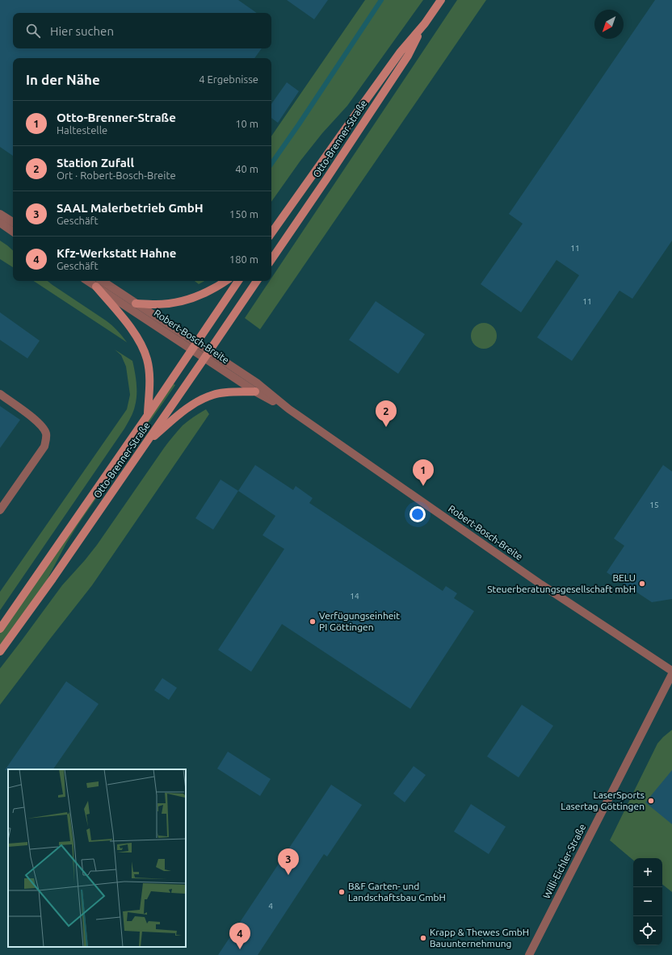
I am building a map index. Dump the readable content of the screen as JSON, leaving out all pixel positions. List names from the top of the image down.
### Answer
{
  "streets": {
    "main road": ["Otto-Brenner-Straße"],
    "street": ["Robert-Bosch-Breite", "Willi-Eichler-Straße"]
  },
  "crossings": [
    ["Otto-Brenner-Straße", "Robert-Bosch-Breite"]
  ],
  "places": [
    "BELU Steuerberatungsgesellschaft mbH",
    "Verfügungseinheit PI Göttingen",
    "LaserSports Lasertag Göttingen",
    "B&F Garten- und Landschaftsbau GmbH",
    "Krapp & Thewes GmbH Bauunternehmung"
  ],
  "house_numbers": [
    "11",
    "11",
    "15",
    "14",
    "4"
  ],
  "north": "bottom left",
  "page": {
    "search": "Hier suchen",
    "heading": ["In der Nähe", "4 Ergebnisse"],
    "list": [
      {
        "mark": "1",
        "name": "Otto-Brenner-Straße",
        "note": "Haltestelle",
        "value": "10 m"
      },
      {
        "mark": "2",
        "name": "Station Zufall",
        "note": "Ort · Robert-Bosch-Breite",
        "value": "40 m"
      },
      {
        "mark": "3",
        "name": "SAAL Malerbetrieb GmbH",
        "note": "Geschäft",
        "value": "150 m"
      },
      {
        "mark": "4",
        "name": "Kfz-Werkstatt Hahne",
        "note": "Geschäft",
        "value": "180 m"
      }
    ],
    "pins": [
      "2",
      "1",
      "3",
      "4"
    ],
    "map_buttons": ["+", "−"]
  }
}
